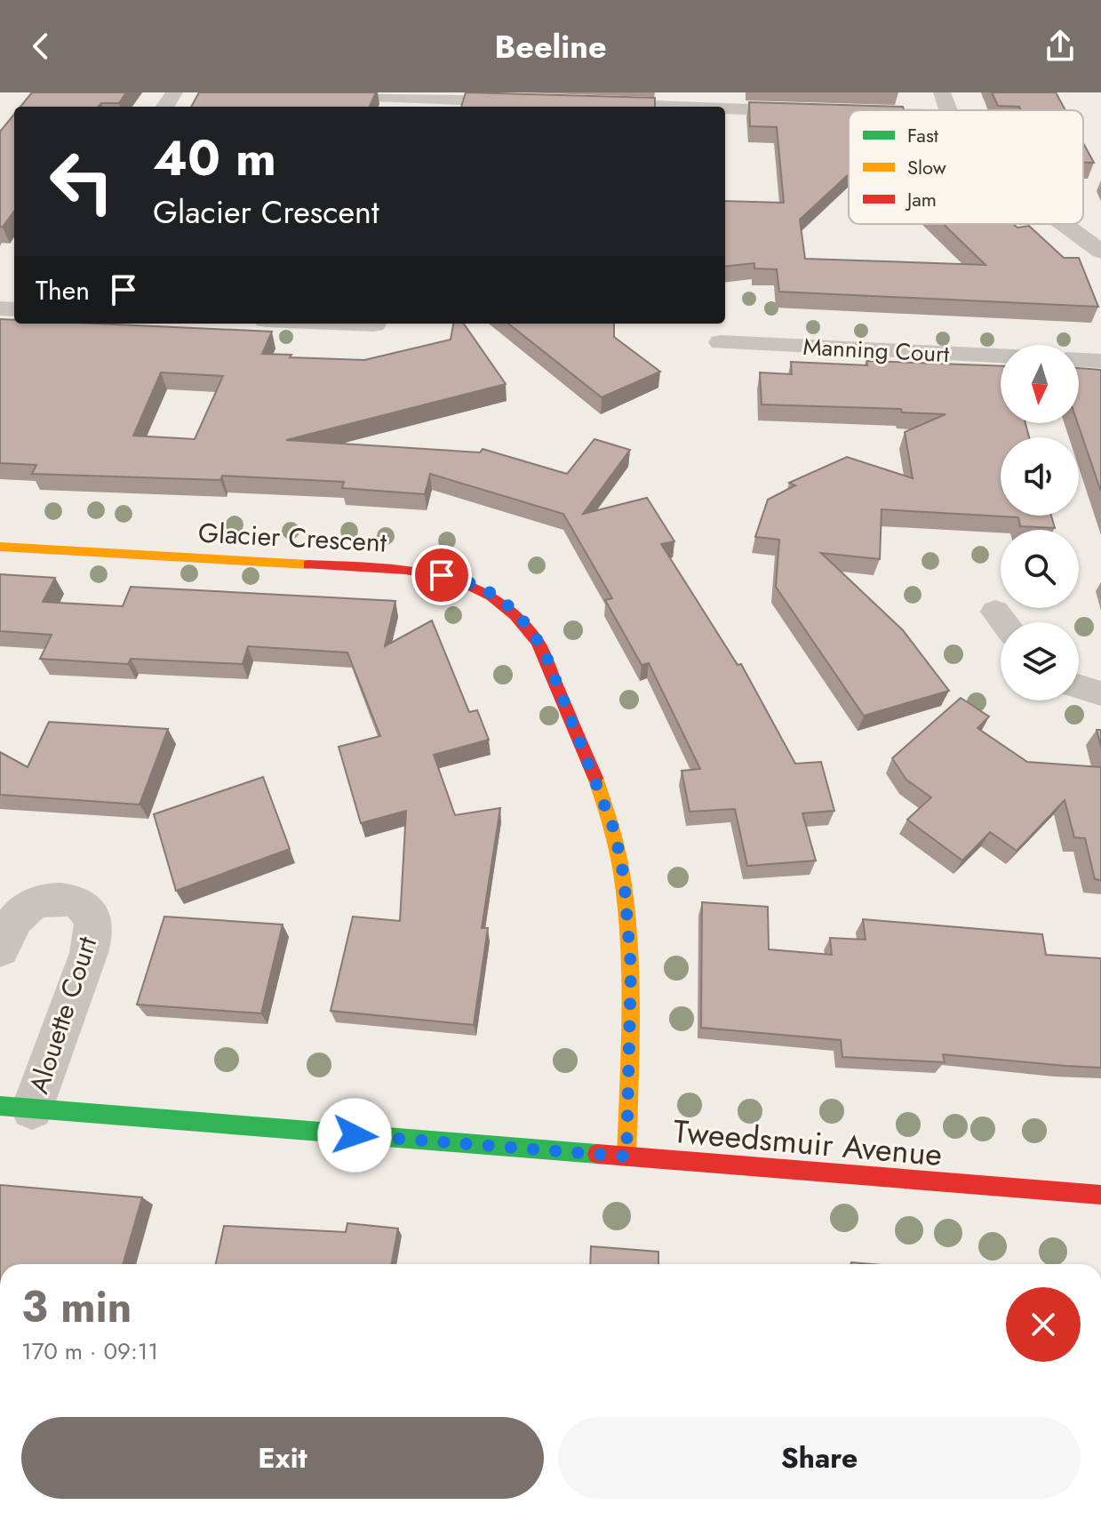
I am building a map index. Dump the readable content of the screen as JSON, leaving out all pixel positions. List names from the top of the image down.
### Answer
{
  "streets": {
    "street": [
      "Manning Court",
      "Glacier Crescent",
      "Alouette Court",
      "Tweedsmuir Avenue"
    ]
  },
  "crossings": [
    ["Glacier Crescent", "Tweedsmuir Avenue"],
    ["Alouette Court", "Tweedsmuir Avenue"]
  ],
  "legend": ["Fast", "Slow", "Jam"],
  "north": "bottom",
  "page": {
    "header": "Beeline",
    "turn": ["40 m", "Glacier Crescent"],
    "then": "Then",
    "heading": ["3 min", "170 m · 09:11"],
    "buttons": ["Exit", "Share"]
  }
}
